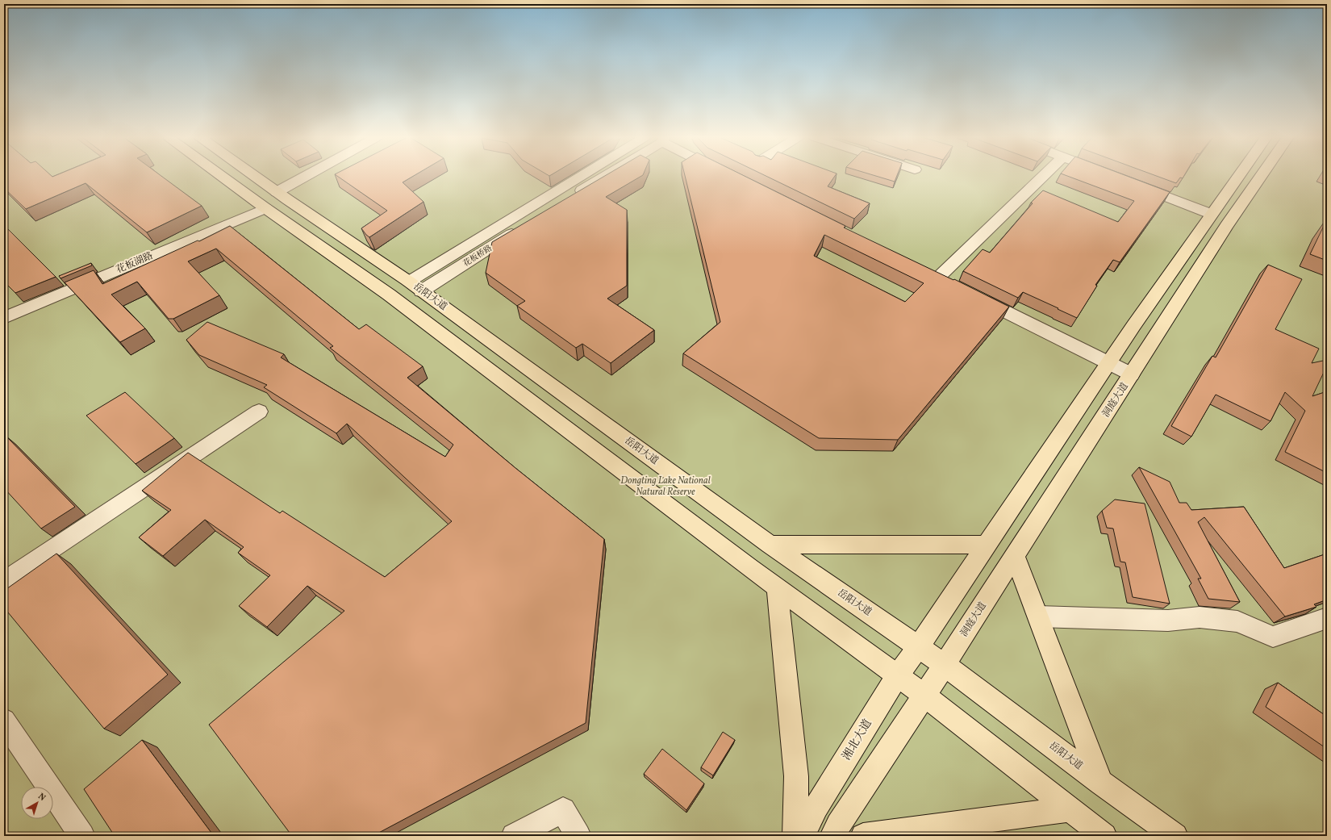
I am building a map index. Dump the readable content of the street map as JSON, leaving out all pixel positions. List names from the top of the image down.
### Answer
{
  "streets": {
    "main road": ["岳阳大道", "洞庭大道", "湘北大道"],
    "street": ["花板桥路", "花板湖路"]
  },
  "crossings": [
    ["花板桥路", "岳阳大道"],
    ["岳阳大道", "洞庭大道"],
    ["岳阳大道", "湘北大道"]
  ],
  "parks": ["Dongting Lake National Natural Reserve"],
  "north": "top right"
}
